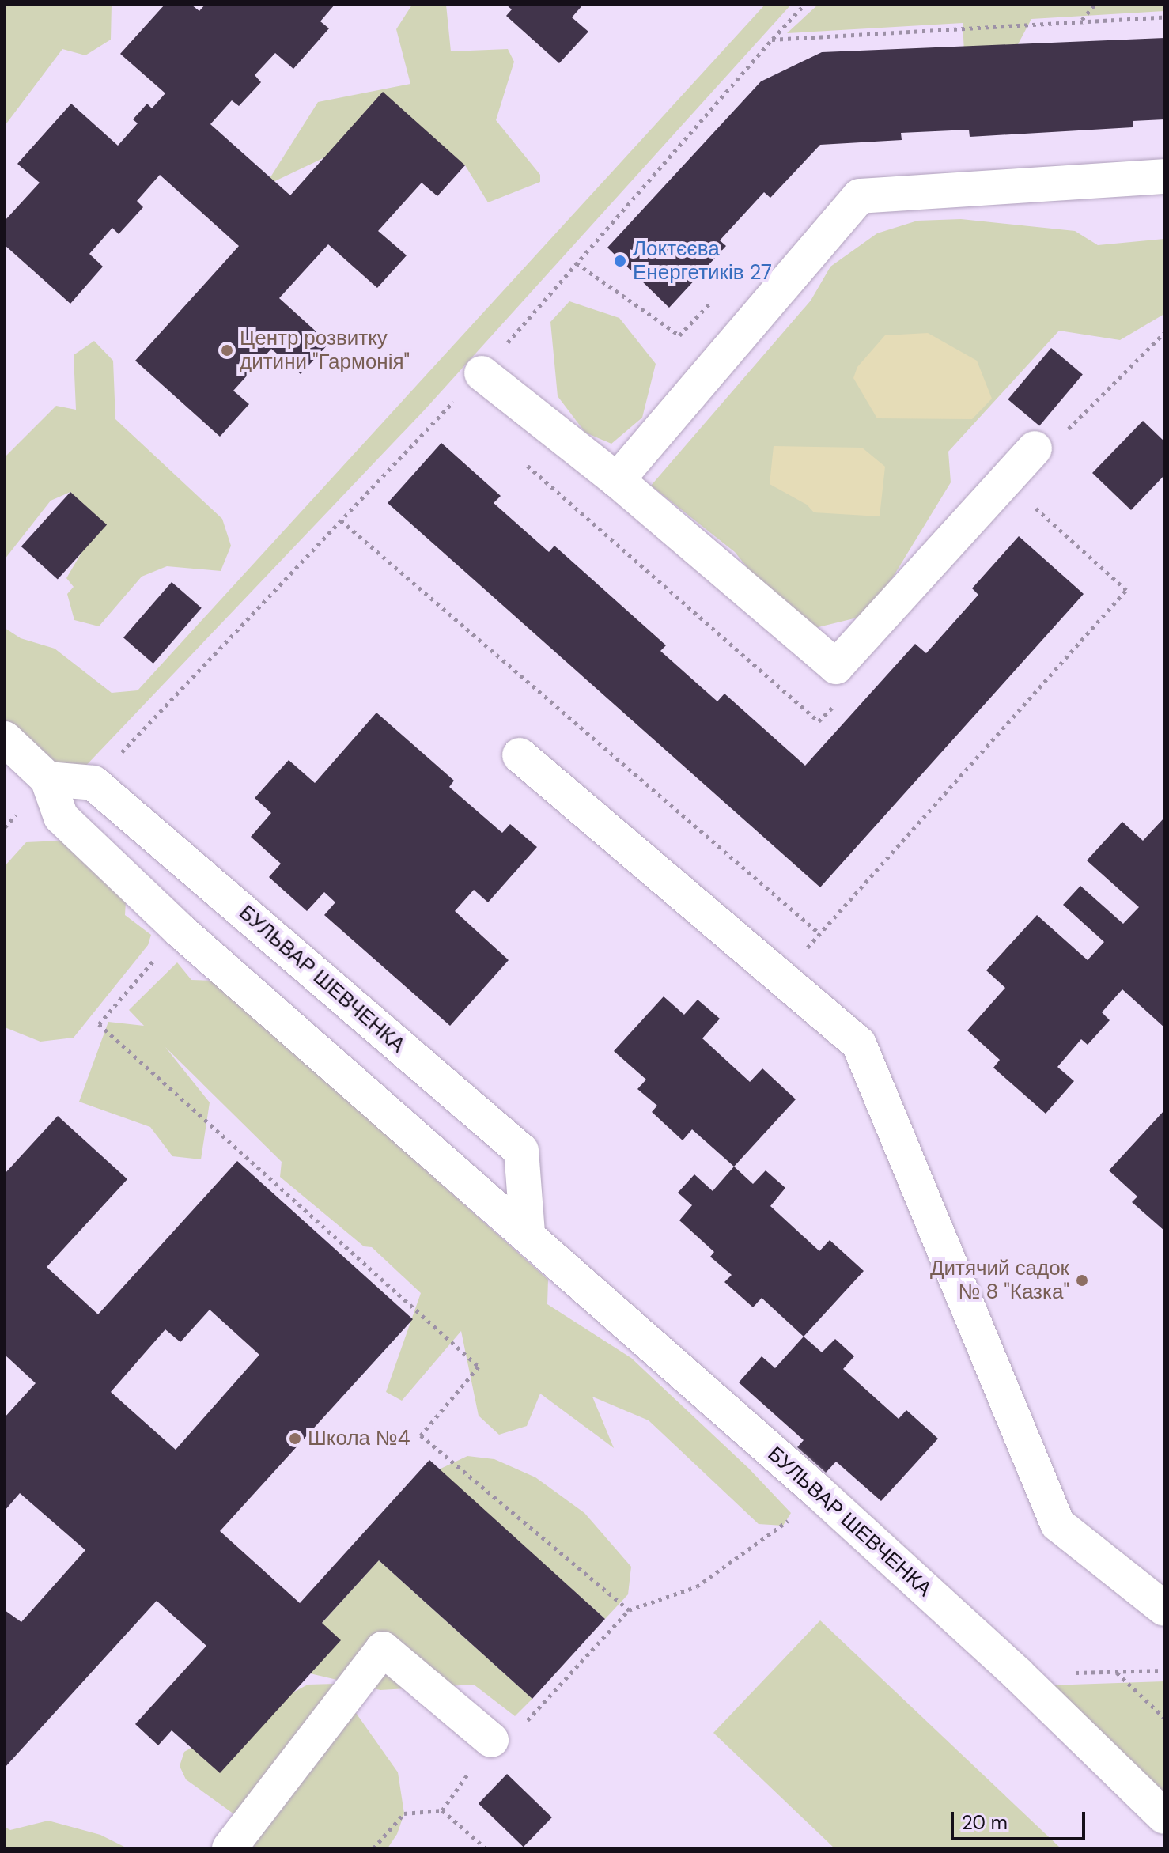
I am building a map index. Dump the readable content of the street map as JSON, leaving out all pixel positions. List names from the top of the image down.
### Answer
{
  "streets": {
    "street": ["БУЛЬВАР ШЕВЧЕНКА"]
  },
  "places": [
    "Локтєєва Енергетиків 27",
    "Центр розвитку дитини \"Гармонія\"",
    "Дитячий садок № 8 \"Казка\"",
    "Школа №4"
  ],
  "scale_bar": "20 m"
}
